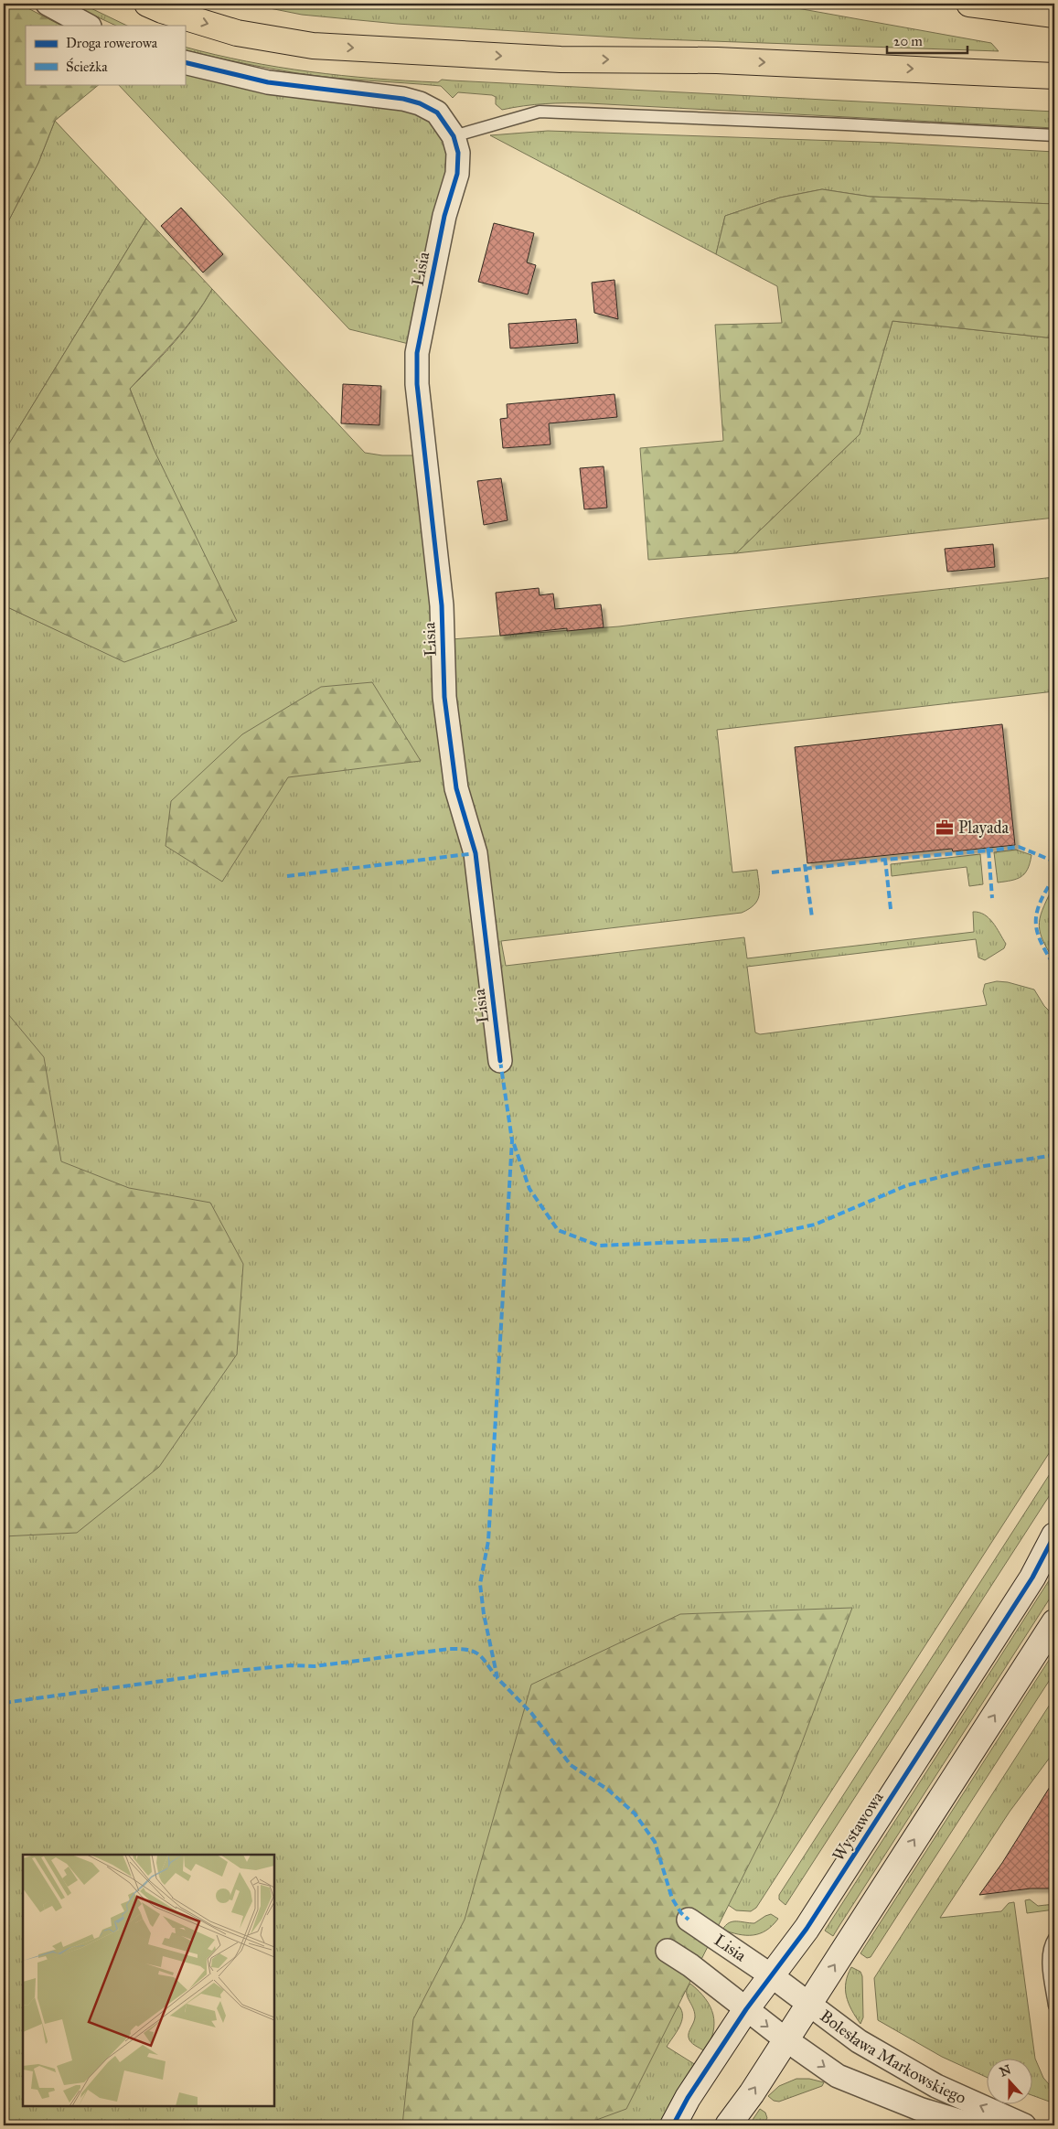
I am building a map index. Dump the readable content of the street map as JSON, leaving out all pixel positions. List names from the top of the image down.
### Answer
{
  "streets": {
    "street": ["Lisia", "Wystawowa", "Bolesława Markowskiego"]
  },
  "crossings": [
    ["Lisia", "Wystawowa"],
    ["Lisia", "Bolesława Markowskiego"],
    ["Wystawowa", "Bolesława Markowskiego"]
  ],
  "places": {
    "office": ["Playada"]
  },
  "legend": ["Droga rowerowa", "Ścieżka"],
  "scale_bar": "20 m",
  "north": "top"
}
